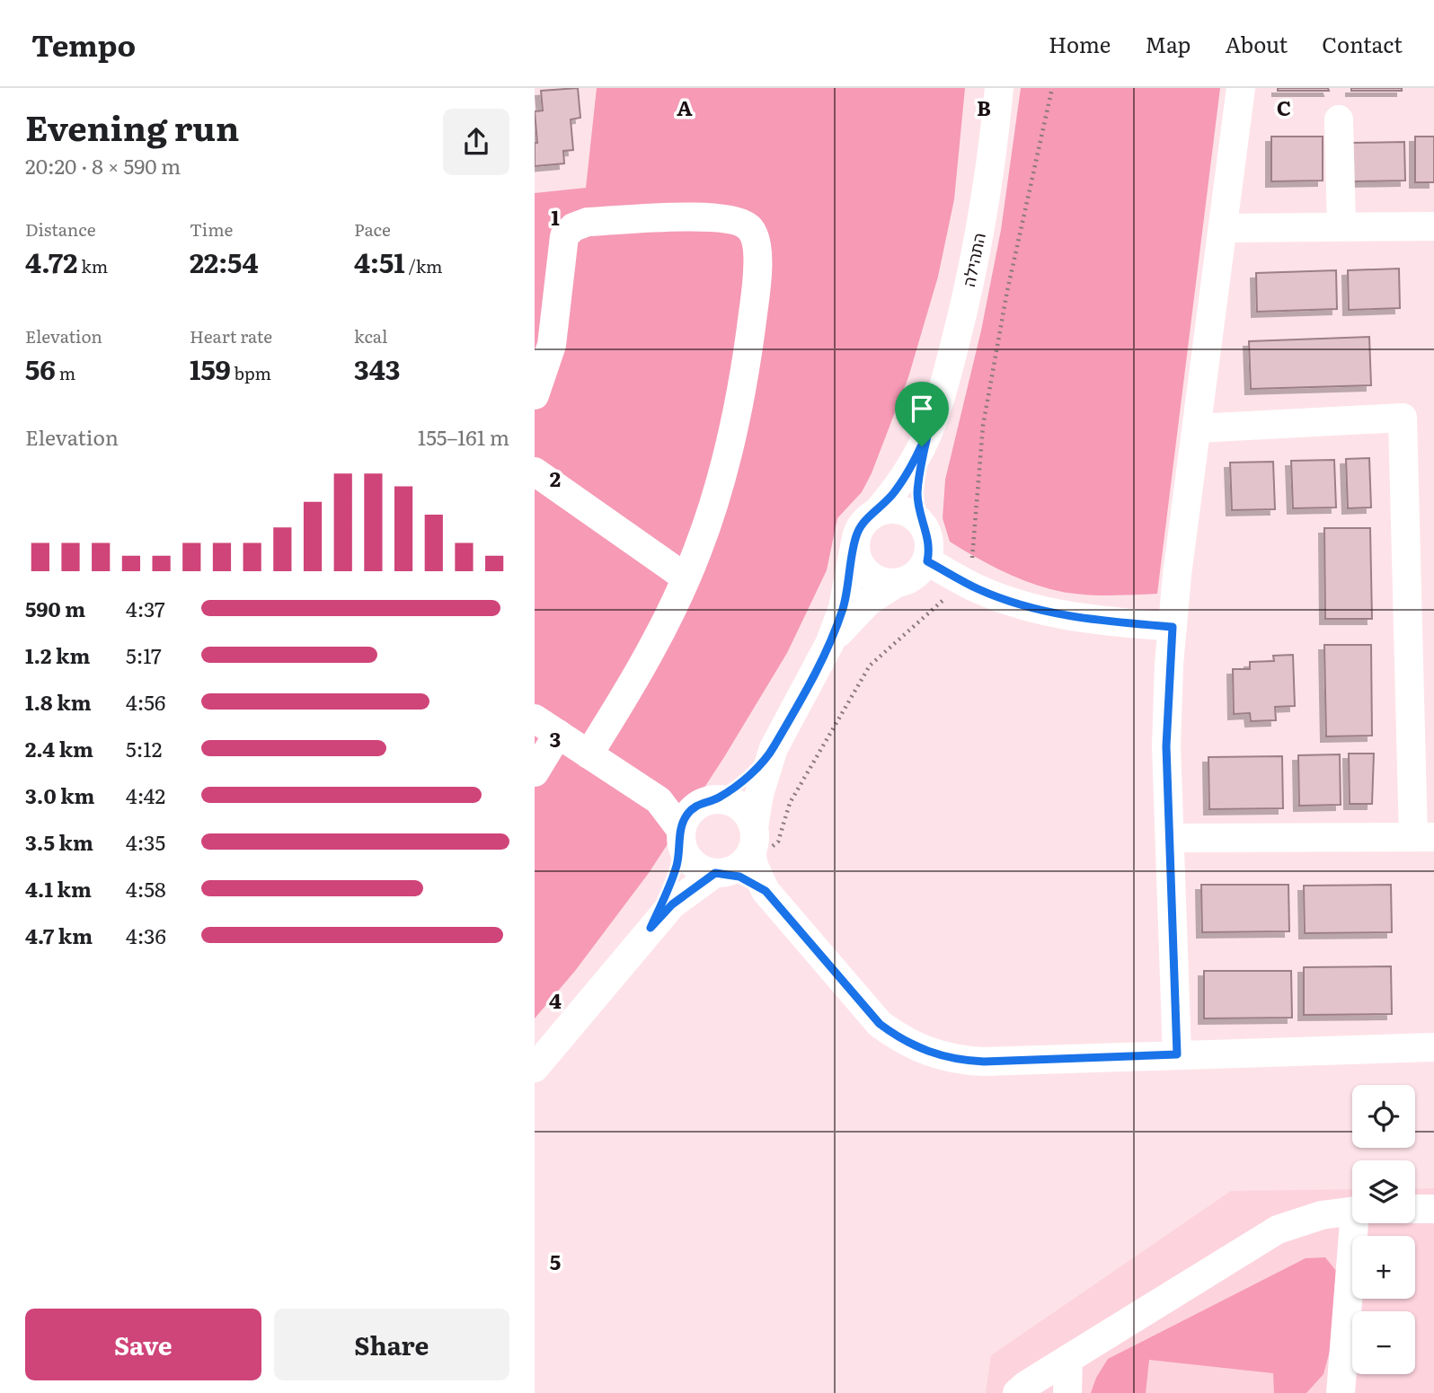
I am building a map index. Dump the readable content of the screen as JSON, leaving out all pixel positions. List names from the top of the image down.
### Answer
{
  "streets": {
    "street": ["התהילה"]
  },
  "page": {
    "header": "Tempo",
    "nav": [
      "Home",
      "Map",
      "About",
      "Contact"
    ],
    "heading": ["Evening run", "20:20 · 8 × 590 m"],
    "stats": [
      ["Distance", "4.72 km"],
      ["Time", "22:54"],
      ["Pace", "4:51 /km"],
      ["Elevation", "56 m"],
      ["Heart rate", "159 bpm"],
      ["kcal", "343"]
    ],
    "chart": ["Elevation", "155–161 m"],
    "list": [
      {
        "name": "590 m",
        "note": "4:37"
      },
      {
        "name": "1.2 km",
        "note": "5:17"
      },
      {
        "name": "1.8 km",
        "note": "4:56"
      },
      {
        "name": "2.4 km",
        "note": "5:12"
      },
      {
        "name": "3.0 km",
        "note": "4:42"
      },
      {
        "name": "3.5 km",
        "note": "4:35"
      },
      {
        "name": "4.1 km",
        "note": "4:58"
      },
      {
        "name": "4.7 km",
        "note": "4:36"
      }
    ],
    "map_buttons": ["+", "−"],
    "buttons": ["Save", "Share"]
  },
  "grid": {
    "columns": ["A", "B", "C"],
    "rows": [
      "1",
      "2",
      "3",
      "4",
      "5"
    ]
  }
}
